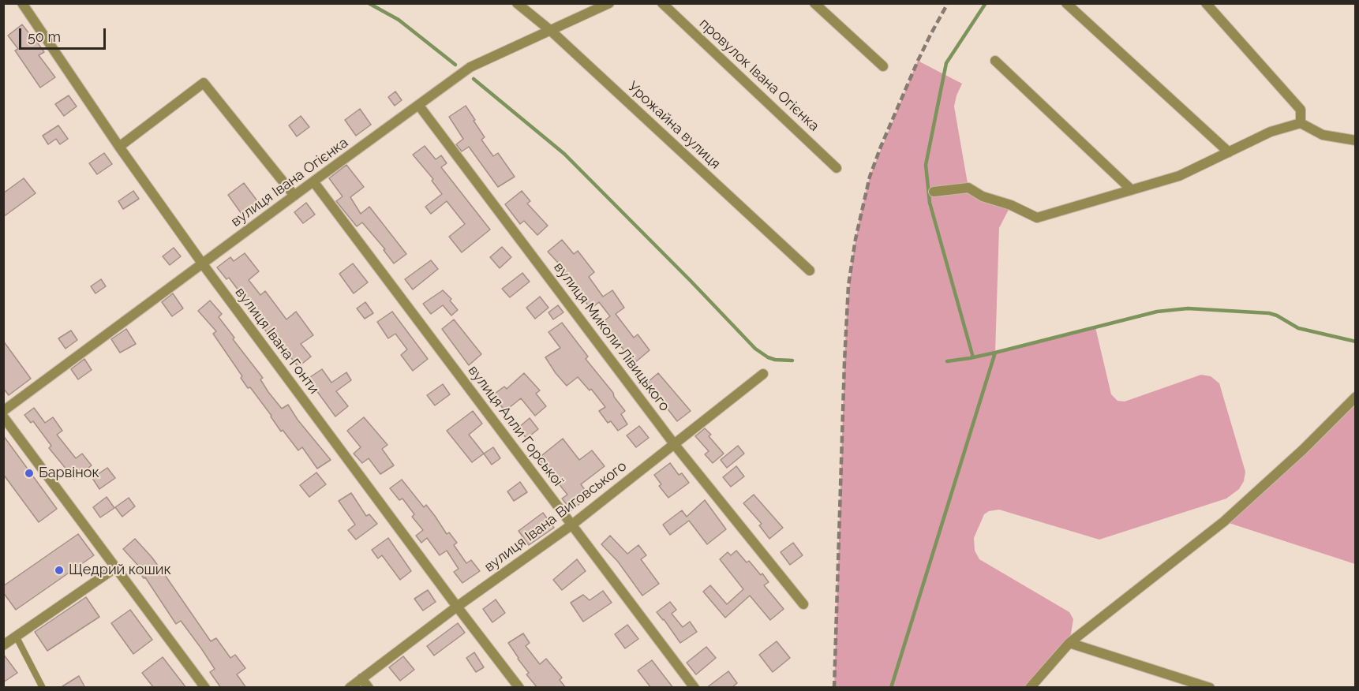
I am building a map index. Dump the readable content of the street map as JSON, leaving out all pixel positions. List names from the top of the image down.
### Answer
{
  "streets": {
    "street": [
      "провулок Івана Огієнка",
      "Урожайна вулиця",
      "вулиця Івана Огієнка",
      "вулиця Миколи Лівицького",
      "вулиця Івана Гонти",
      "вулиця Алли Горської",
      "вулиця Івана Виговського"
    ]
  },
  "crossings": [
    ["Урожайна вулиця", "вулиця Івана Огієнка"],
    ["вулиця Івана Огієнка", "вулиця Миколи Лівицького"],
    ["вулиця Івана Огієнка", "вулиця Івана Гонти"],
    ["вулиця Івана Огієнка", "вулиця Алли Горської"],
    ["вулиця Миколи Лівицького", "вулиця Івана Виговського"],
    ["вулиця Івана Гонти", "вулиця Івана Виговського"],
    ["вулиця Алли Горської", "вулиця Івана Виговського"]
  ],
  "places": ["Барвінок", "Щедрий кошик"],
  "scale_bar": "50 m"
}
